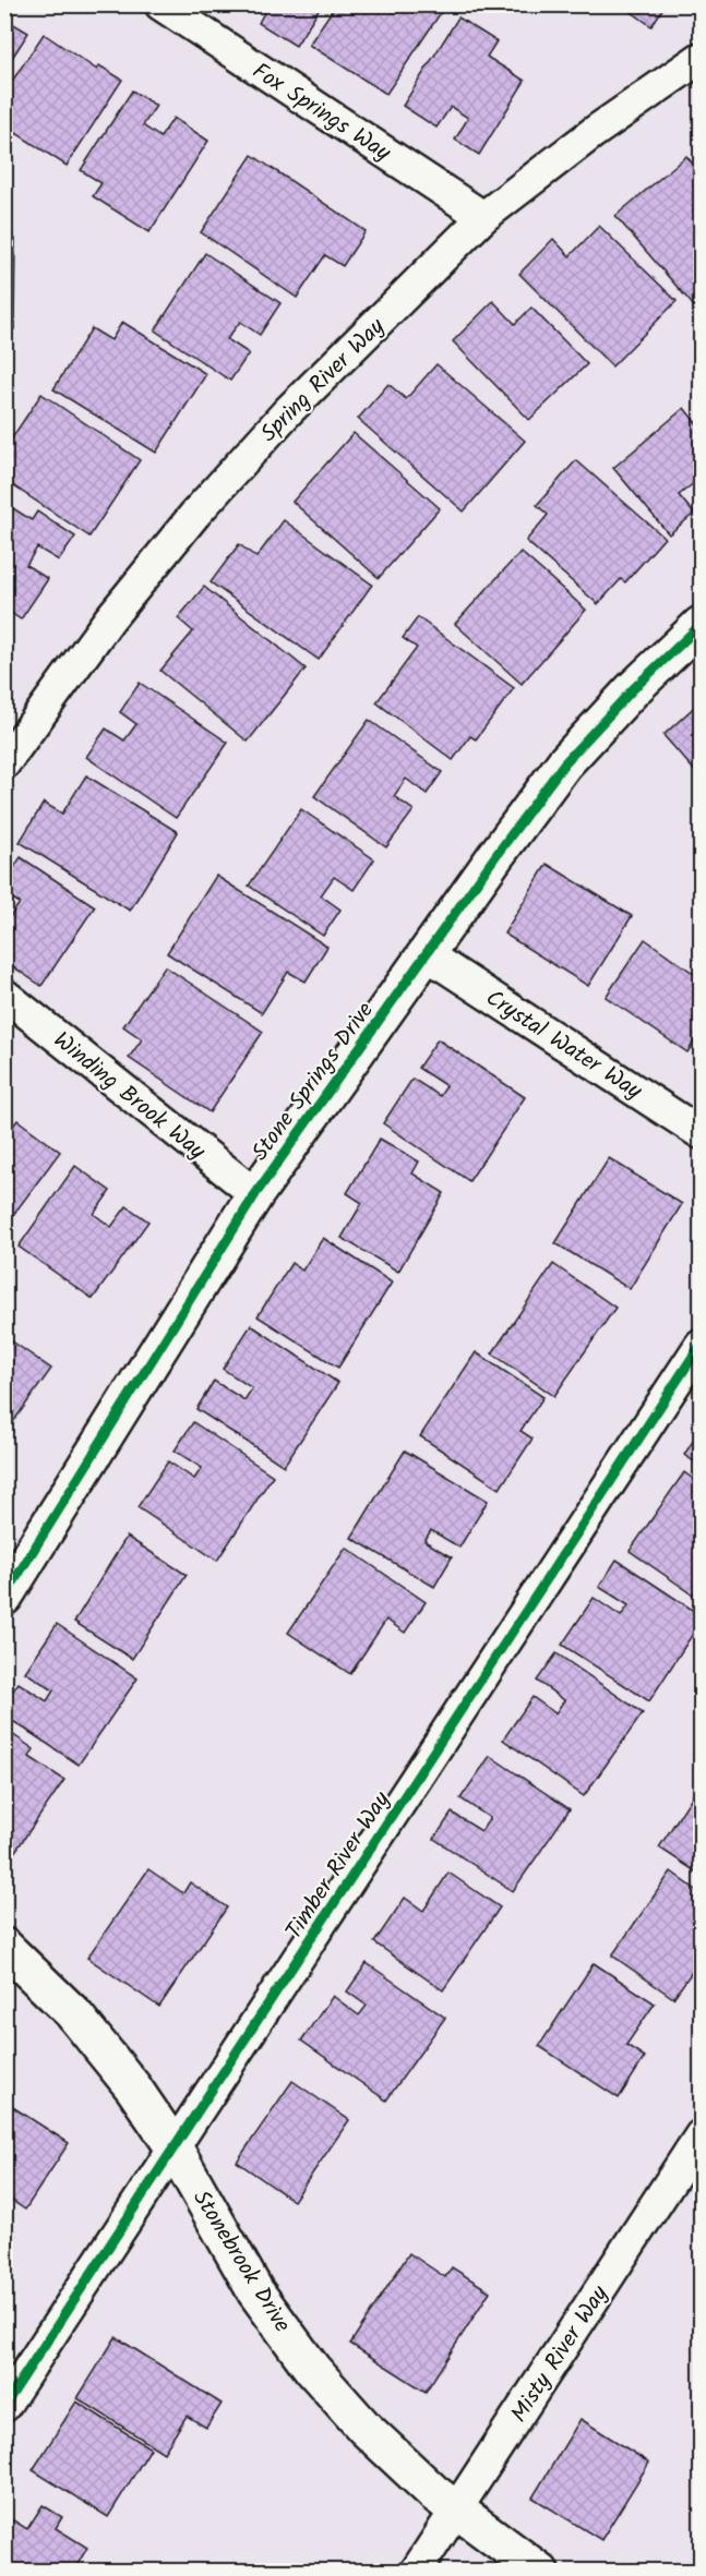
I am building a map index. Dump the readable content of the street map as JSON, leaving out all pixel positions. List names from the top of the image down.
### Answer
{
  "streets": {
    "street": [
      "Fox Springs Way",
      "Spring River Way",
      "Crystal Water Way",
      "Stone Springs Drive",
      "Winding Brook Way",
      "Timber River Way",
      "Stonebrook Drive",
      "Misty River Way"
    ]
  },
  "crossings": [
    ["Fox Springs Way", "Spring River Way"],
    ["Crystal Water Way", "Stone Springs Drive"],
    ["Stone Springs Drive", "Winding Brook Way"],
    ["Timber River Way", "Stonebrook Drive"],
    ["Stonebrook Drive", "Misty River Way"]
  ]
}
